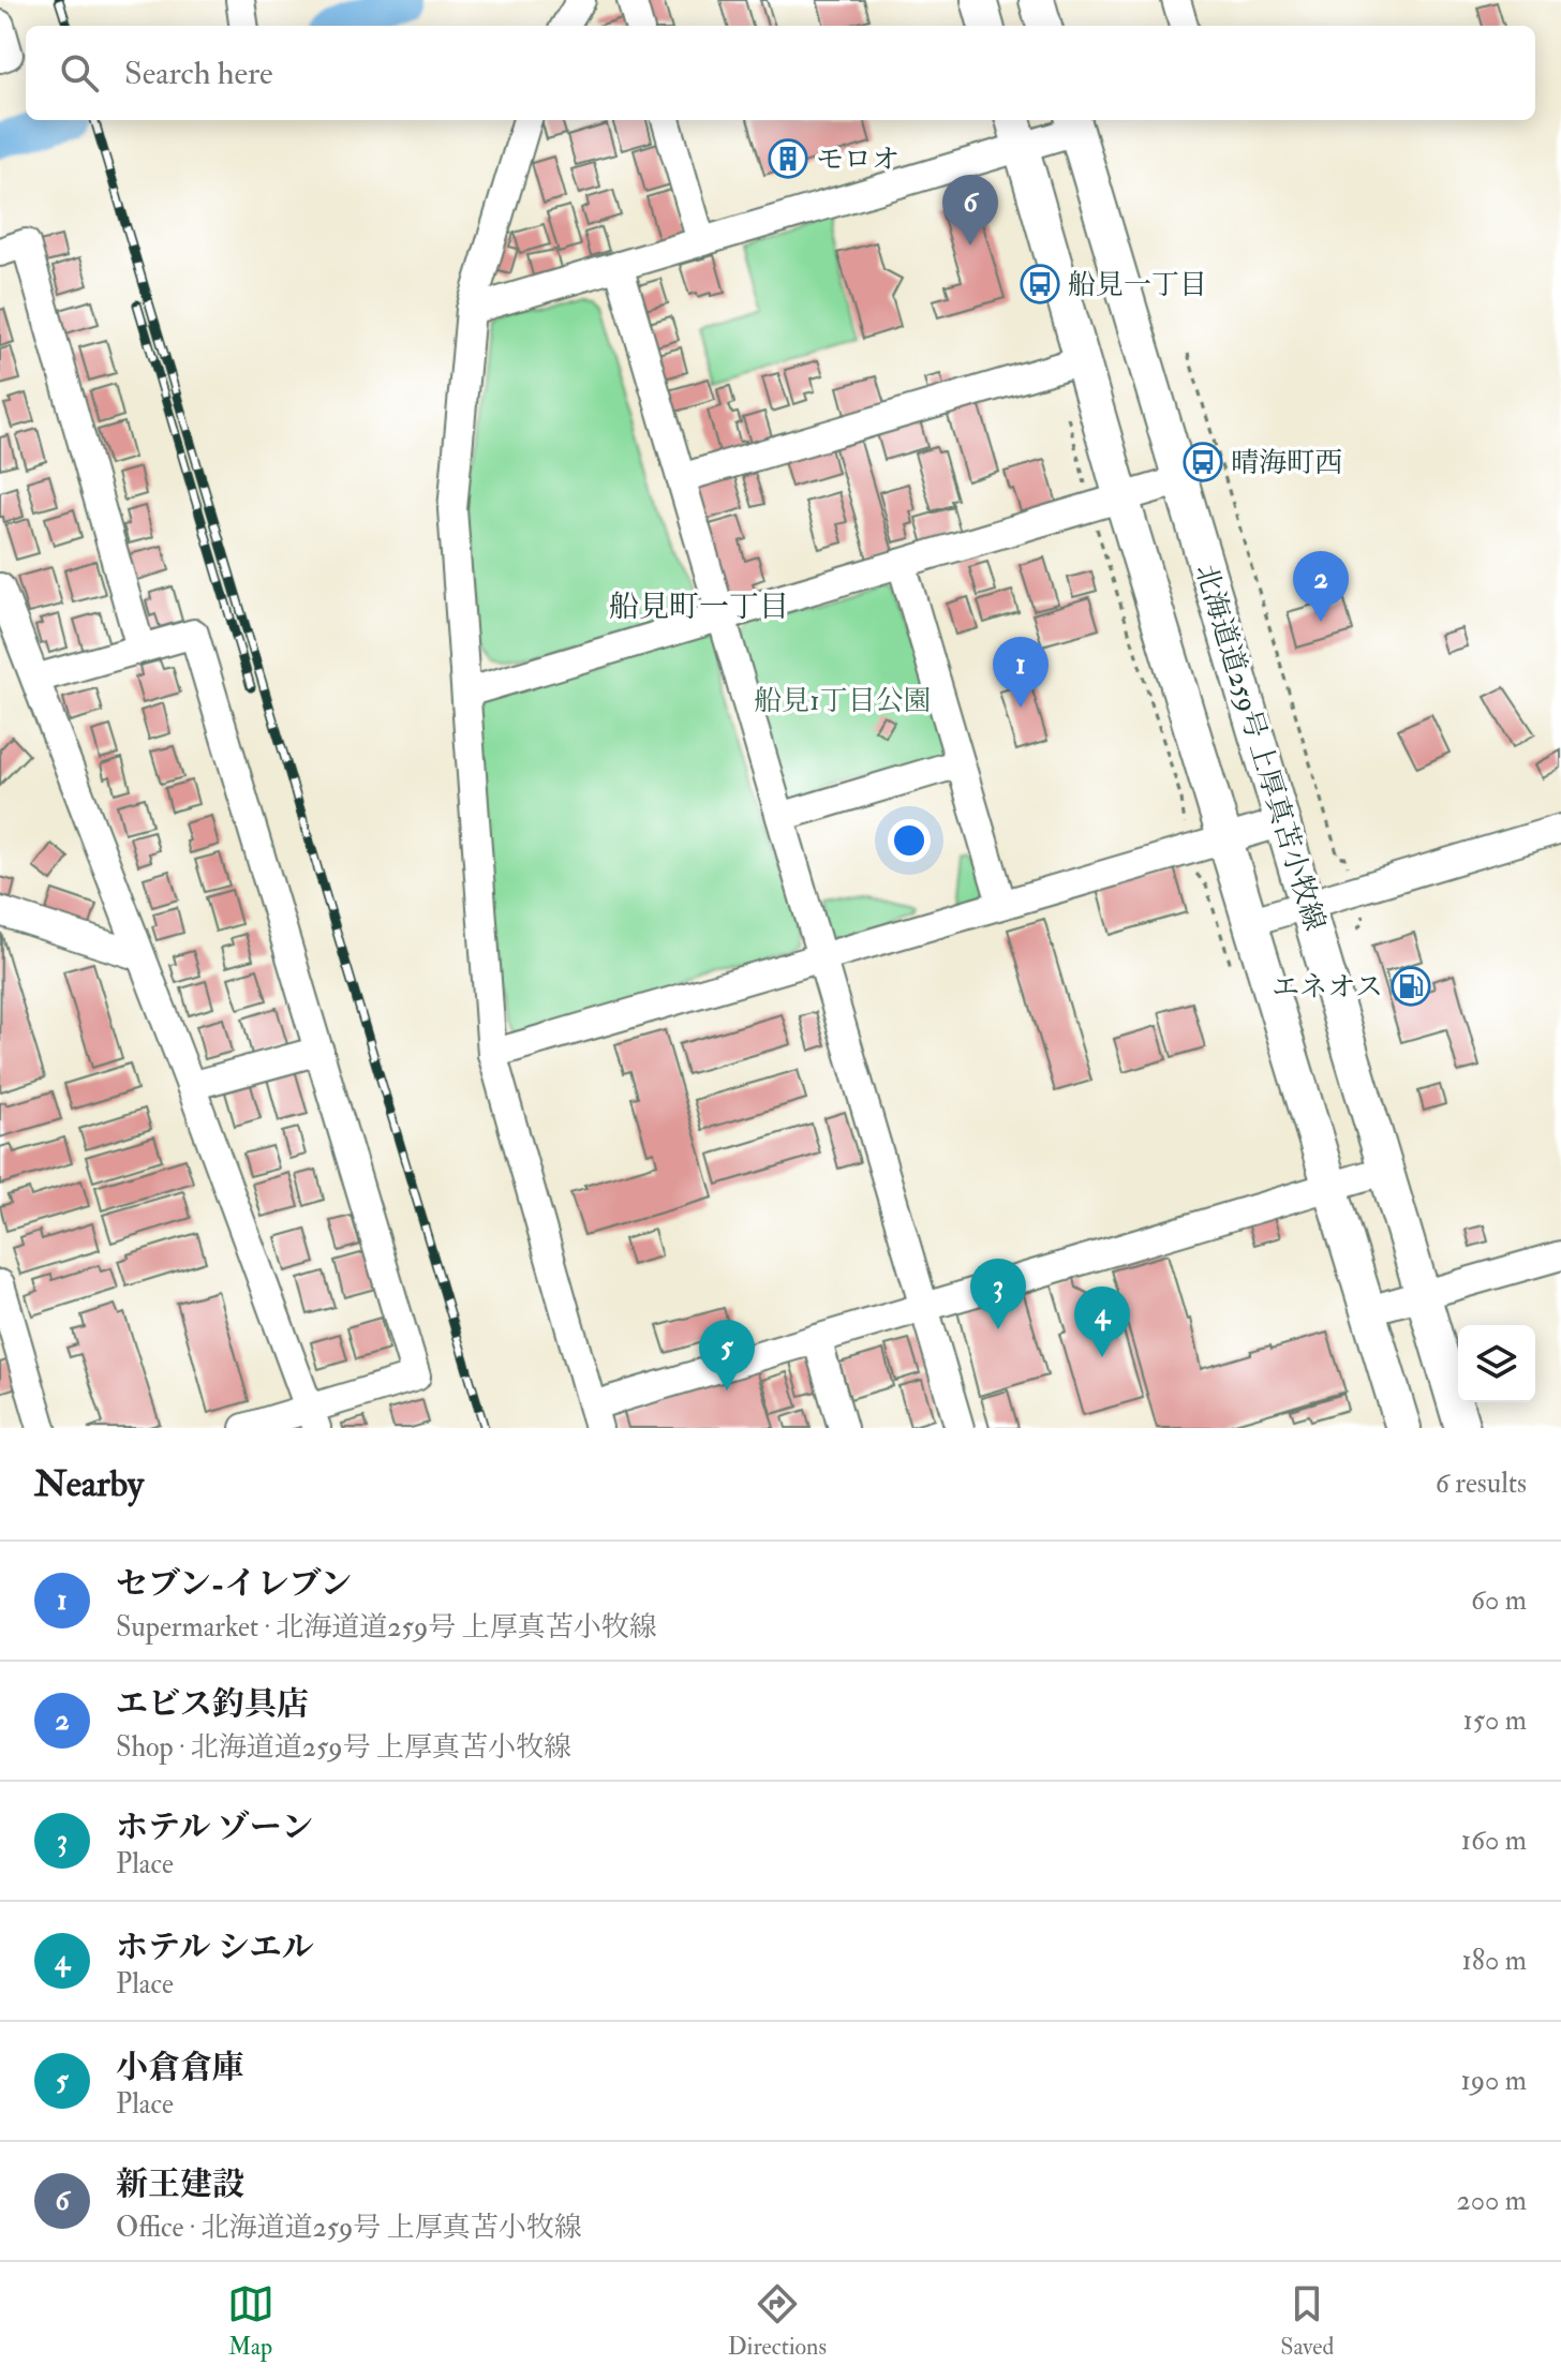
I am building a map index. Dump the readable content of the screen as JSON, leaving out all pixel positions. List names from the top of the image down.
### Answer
{
  "streets": {
    "main road": ["北海道道259号 上厚真苫小牧線"]
  },
  "districts": ["船見町一丁目"],
  "parks": ["船見1丁目公園"],
  "places": {
    "building": ["モロオ"],
    "bus stop": ["船見一丁目", "晴海町西"],
    "fuel station": ["エネオス"]
  },
  "page": {
    "search": "Search here",
    "pins": [
      "6",
      "2",
      "1",
      "3",
      "4",
      "5"
    ],
    "heading": ["Nearby", "6 results"],
    "list": [
      {
        "mark": "1",
        "name": "セブン-イレブン",
        "note": "Supermarket · 北海道道259号 上厚真苫小牧線",
        "value": "60 m"
      },
      {
        "mark": "2",
        "name": "エビス釣具店",
        "note": "Shop · 北海道道259号 上厚真苫小牧線",
        "value": "150 m"
      },
      {
        "mark": "3",
        "name": "ホテル ゾーン",
        "note": "Place",
        "value": "160 m"
      },
      {
        "mark": "4",
        "name": "ホテル シエル",
        "note": "Place",
        "value": "180 m"
      },
      {
        "mark": "5",
        "name": "小倉倉庫",
        "note": "Place",
        "value": "190 m"
      },
      {
        "mark": "6",
        "name": "新王建設",
        "note": "Office · 北海道道259号 上厚真苫小牧線",
        "value": "200 m"
      }
    ],
    "nav": ["Map", "Directions", "Saved"]
  }
}
